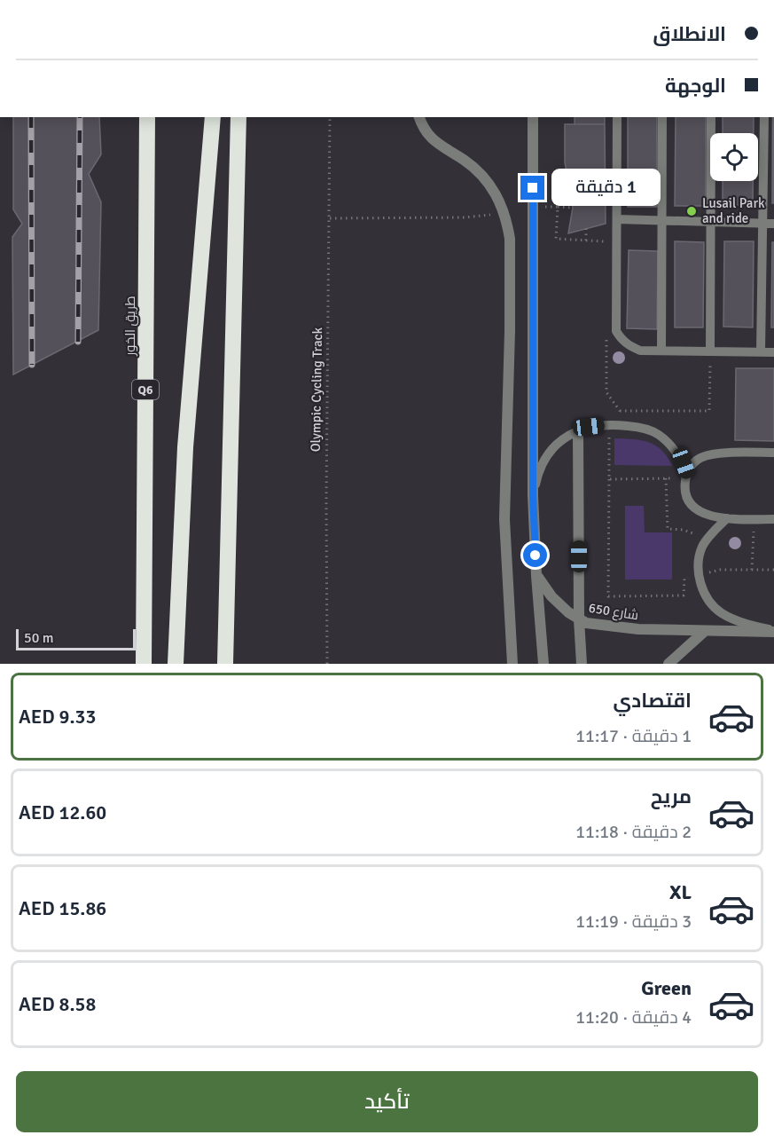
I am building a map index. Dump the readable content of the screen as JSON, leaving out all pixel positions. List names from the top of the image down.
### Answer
{
  "streets": {
    "highway": ["طريق الخور", "Q6"],
    "street": ["شارع 650"],
    "path": ["Olympic Cycling Track"]
  },
  "places": ["Lusail Park and ride"],
  "scale_bar": "50 m",
  "page": {
    "banner": ["الانطلاق", "الوجهة"],
    "bubble": "1 دقيقة",
    "scale": "50 m",
    "list": [
      {
        "name": "اقتصادي",
        "note": "1 دقيقة · 11:17",
        "value": "AED 9.33"
      },
      {
        "name": "مريح",
        "note": "2 دقيقة · 11:18",
        "value": "AED 12.60"
      },
      {
        "name": "XL",
        "note": "3 دقيقة · 11:19",
        "value": "AED 15.86"
      },
      {
        "name": "Green",
        "note": "4 دقيقة · 11:20",
        "value": "AED 8.58"
      }
    ],
    "buttons": "تأكيد"
  }
}
